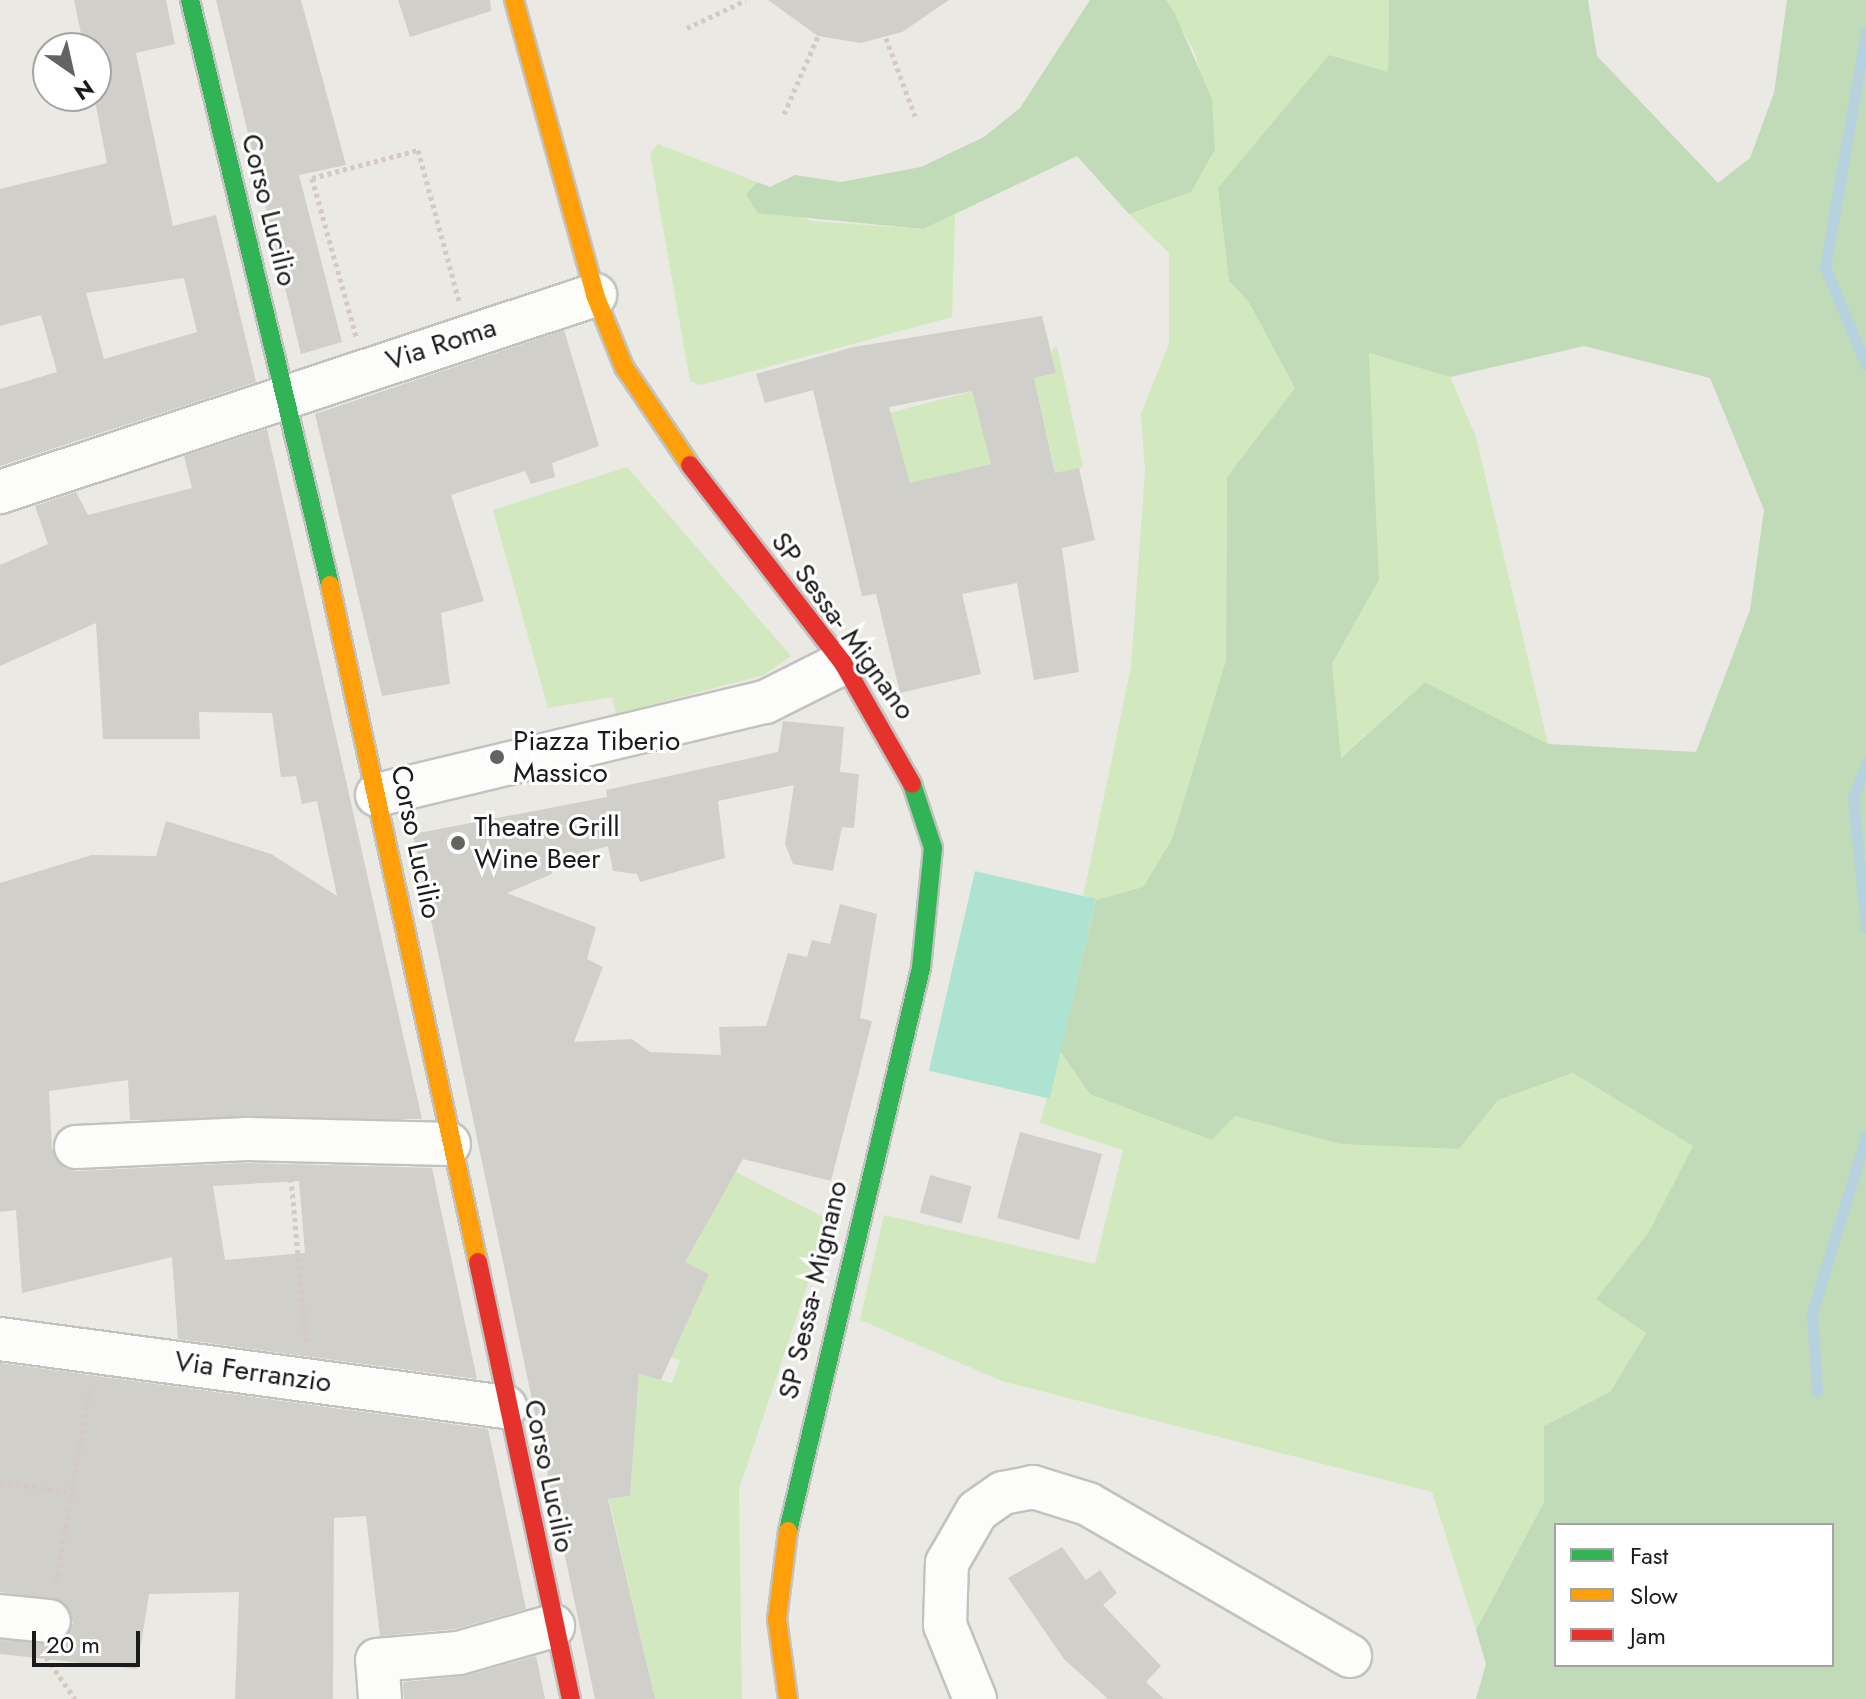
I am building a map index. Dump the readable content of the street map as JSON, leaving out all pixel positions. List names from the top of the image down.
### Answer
{
  "streets": {
    "street": [
      "Corso Lucilio",
      "Via Roma",
      "SP Sessa- Mignano",
      "Via Ferranzio"
    ]
  },
  "crossings": [
    ["Corso Lucilio", "Via Roma"],
    ["Corso Lucilio", "Via Ferranzio"],
    ["Via Roma", "SP Sessa- Mignano"]
  ],
  "places": ["Piazza Tiberio Massico", "Theatre Grill Wine Beer"],
  "legend": ["Fast", "Slow", "Jam"],
  "scale_bar": "20 m",
  "north": "bottom right"
}
